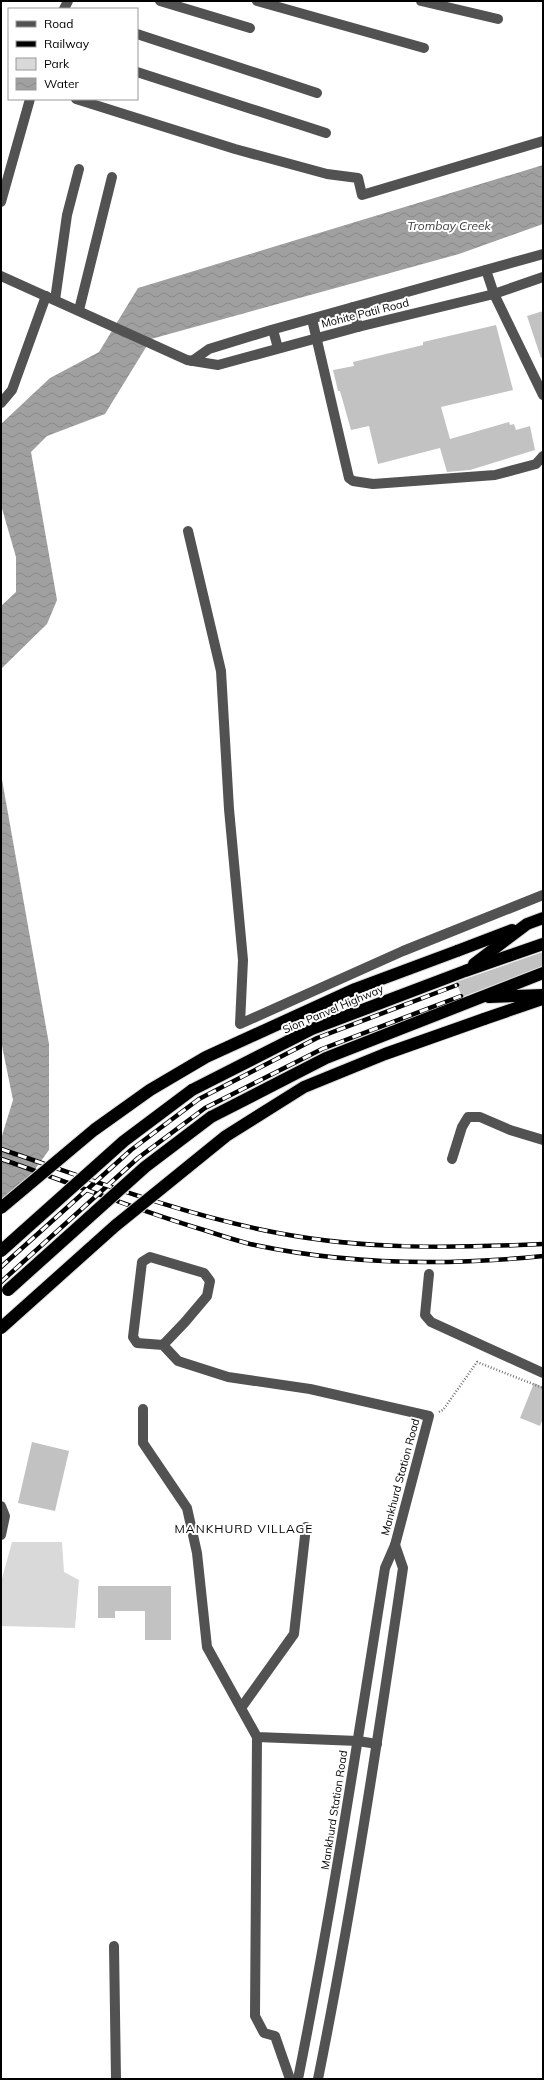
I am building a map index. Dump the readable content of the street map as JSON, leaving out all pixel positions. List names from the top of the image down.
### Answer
{
  "streets": {
    "highway": ["Sion Panvel Highway"],
    "street": ["Mohite Patil Road", "Mankhurd Station Road"]
  },
  "districts": ["MANKHURD VILLAGE"],
  "water": ["Trombay Creek"],
  "legend": [
    "Road",
    "Railway",
    "Park",
    "Water"
  ]
}
